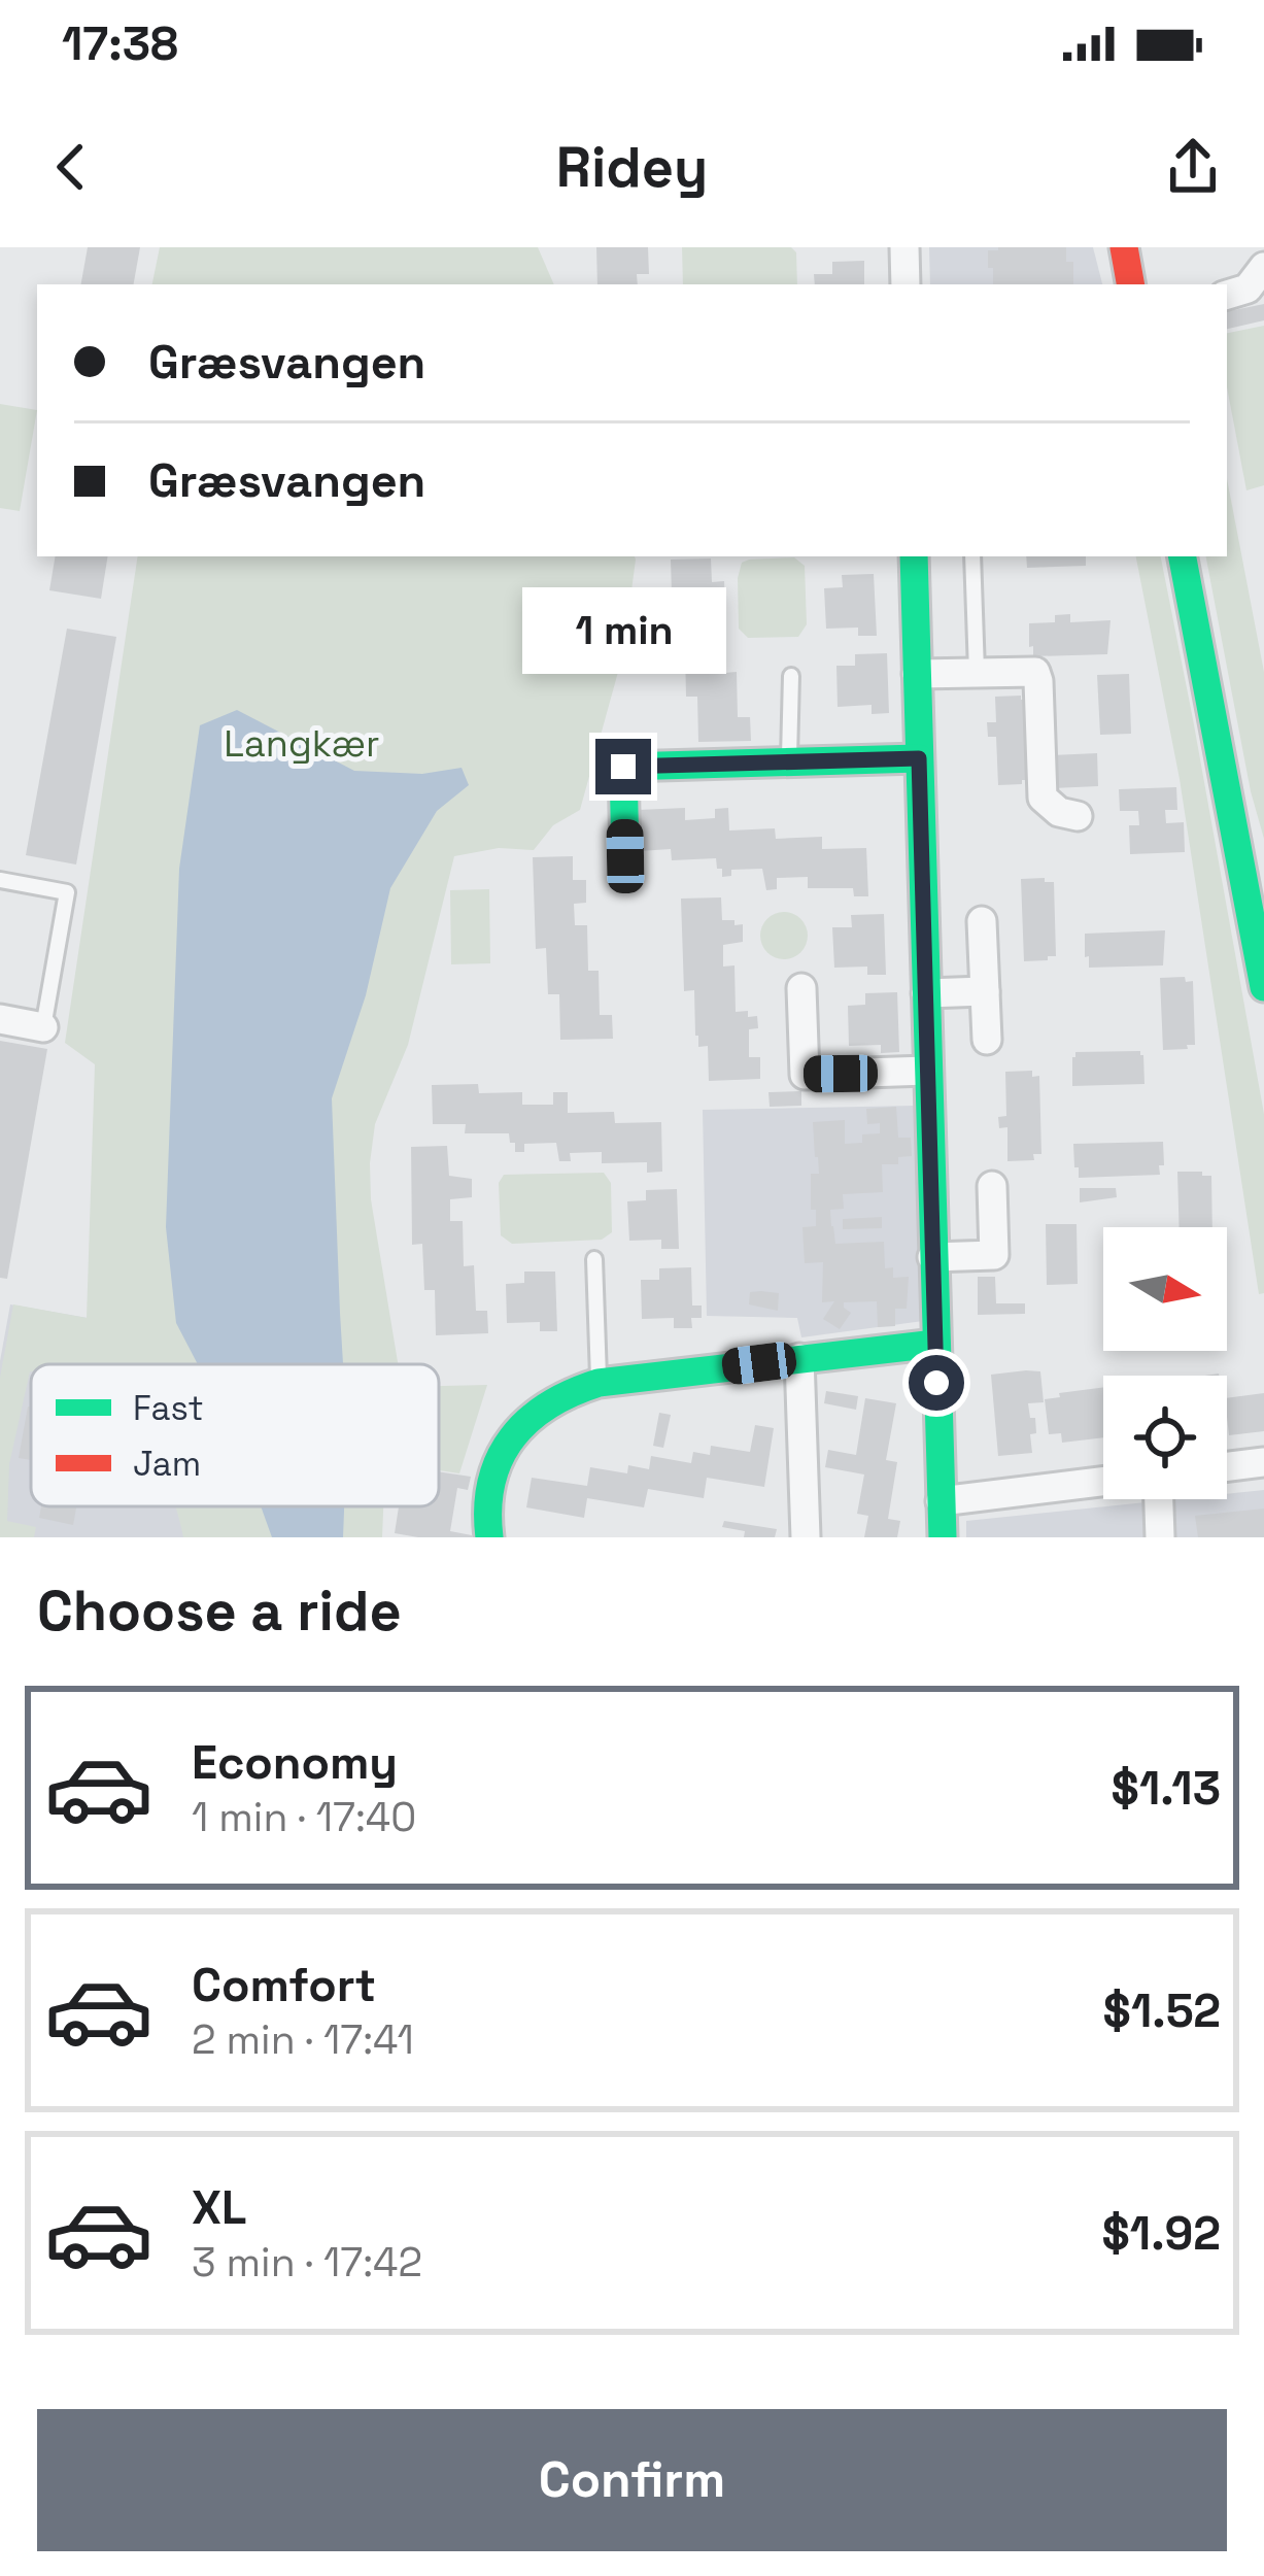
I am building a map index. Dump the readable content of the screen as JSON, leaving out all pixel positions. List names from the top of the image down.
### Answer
{
  "parks": ["Langkær"],
  "legend": ["Fast", "Jam"],
  "north": "right",
  "page": {
    "status": "17:38",
    "header": "Ridey",
    "banner": ["Græsvangen", "Græsvangen"],
    "bubble": "1 min",
    "heading": "Choose a ride",
    "list": [
      {
        "name": "Economy",
        "note": "1 min · 17:40",
        "value": "$1.13"
      },
      {
        "name": "Comfort",
        "note": "2 min · 17:41",
        "value": "$1.52"
      },
      {
        "name": "XL",
        "note": "3 min · 17:42",
        "value": "$1.92"
      }
    ],
    "buttons": "Confirm"
  }
}
